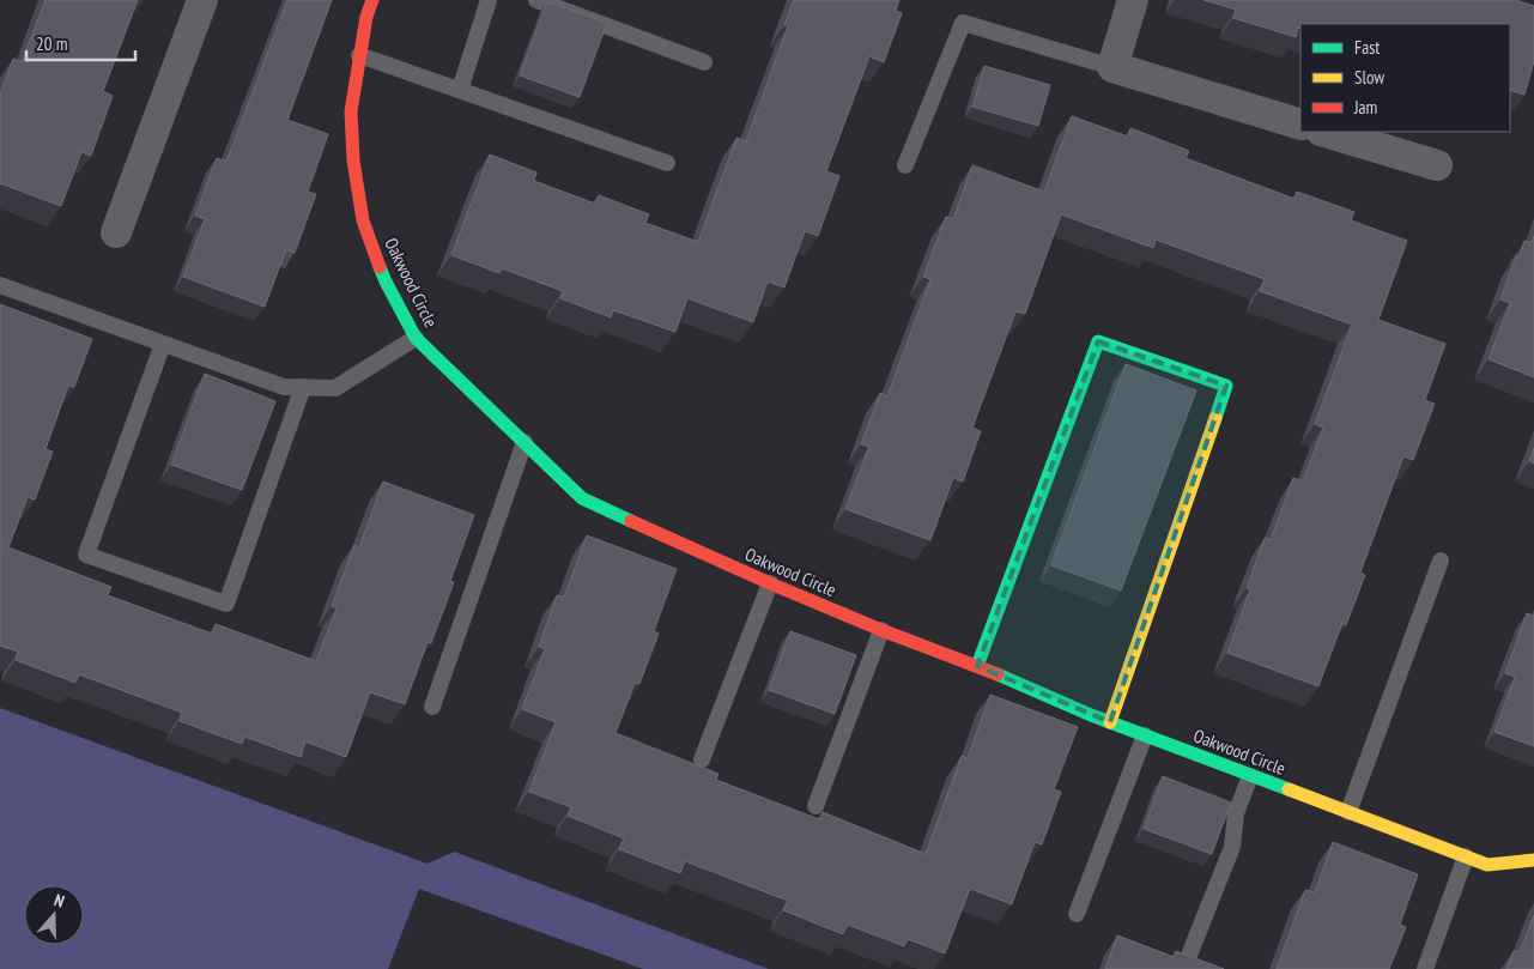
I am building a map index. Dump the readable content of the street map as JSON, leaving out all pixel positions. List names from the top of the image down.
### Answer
{
  "streets": {
    "street": ["Oakwood Circle"]
  },
  "legend": ["Fast", "Slow", "Jam"],
  "scale_bar": "20 m",
  "north": "top"
}
